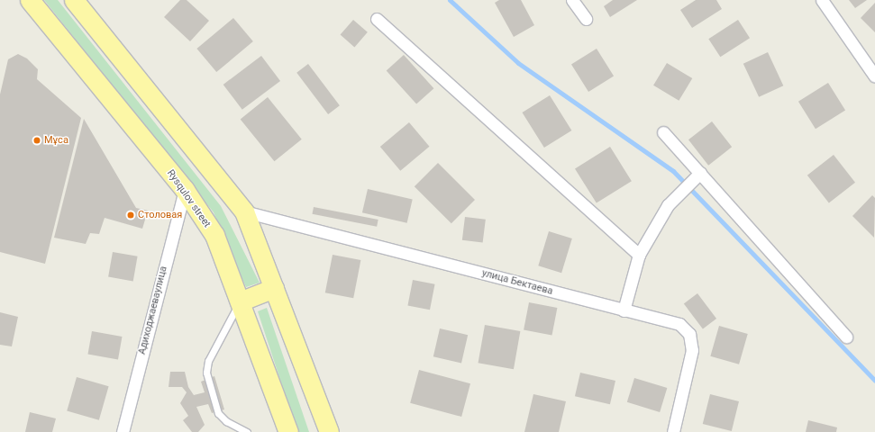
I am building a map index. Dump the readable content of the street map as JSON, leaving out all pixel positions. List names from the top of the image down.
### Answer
{
  "streets": {
    "main road": ["Rysqulov street"],
    "street": ["улица Бектаева", "Адиходжаеваулица"]
  },
  "crossings": [
    ["Rysqulov street", "Адиходжаеваулица"]
  ],
  "places": ["Мұса", "Столовая"]
}
